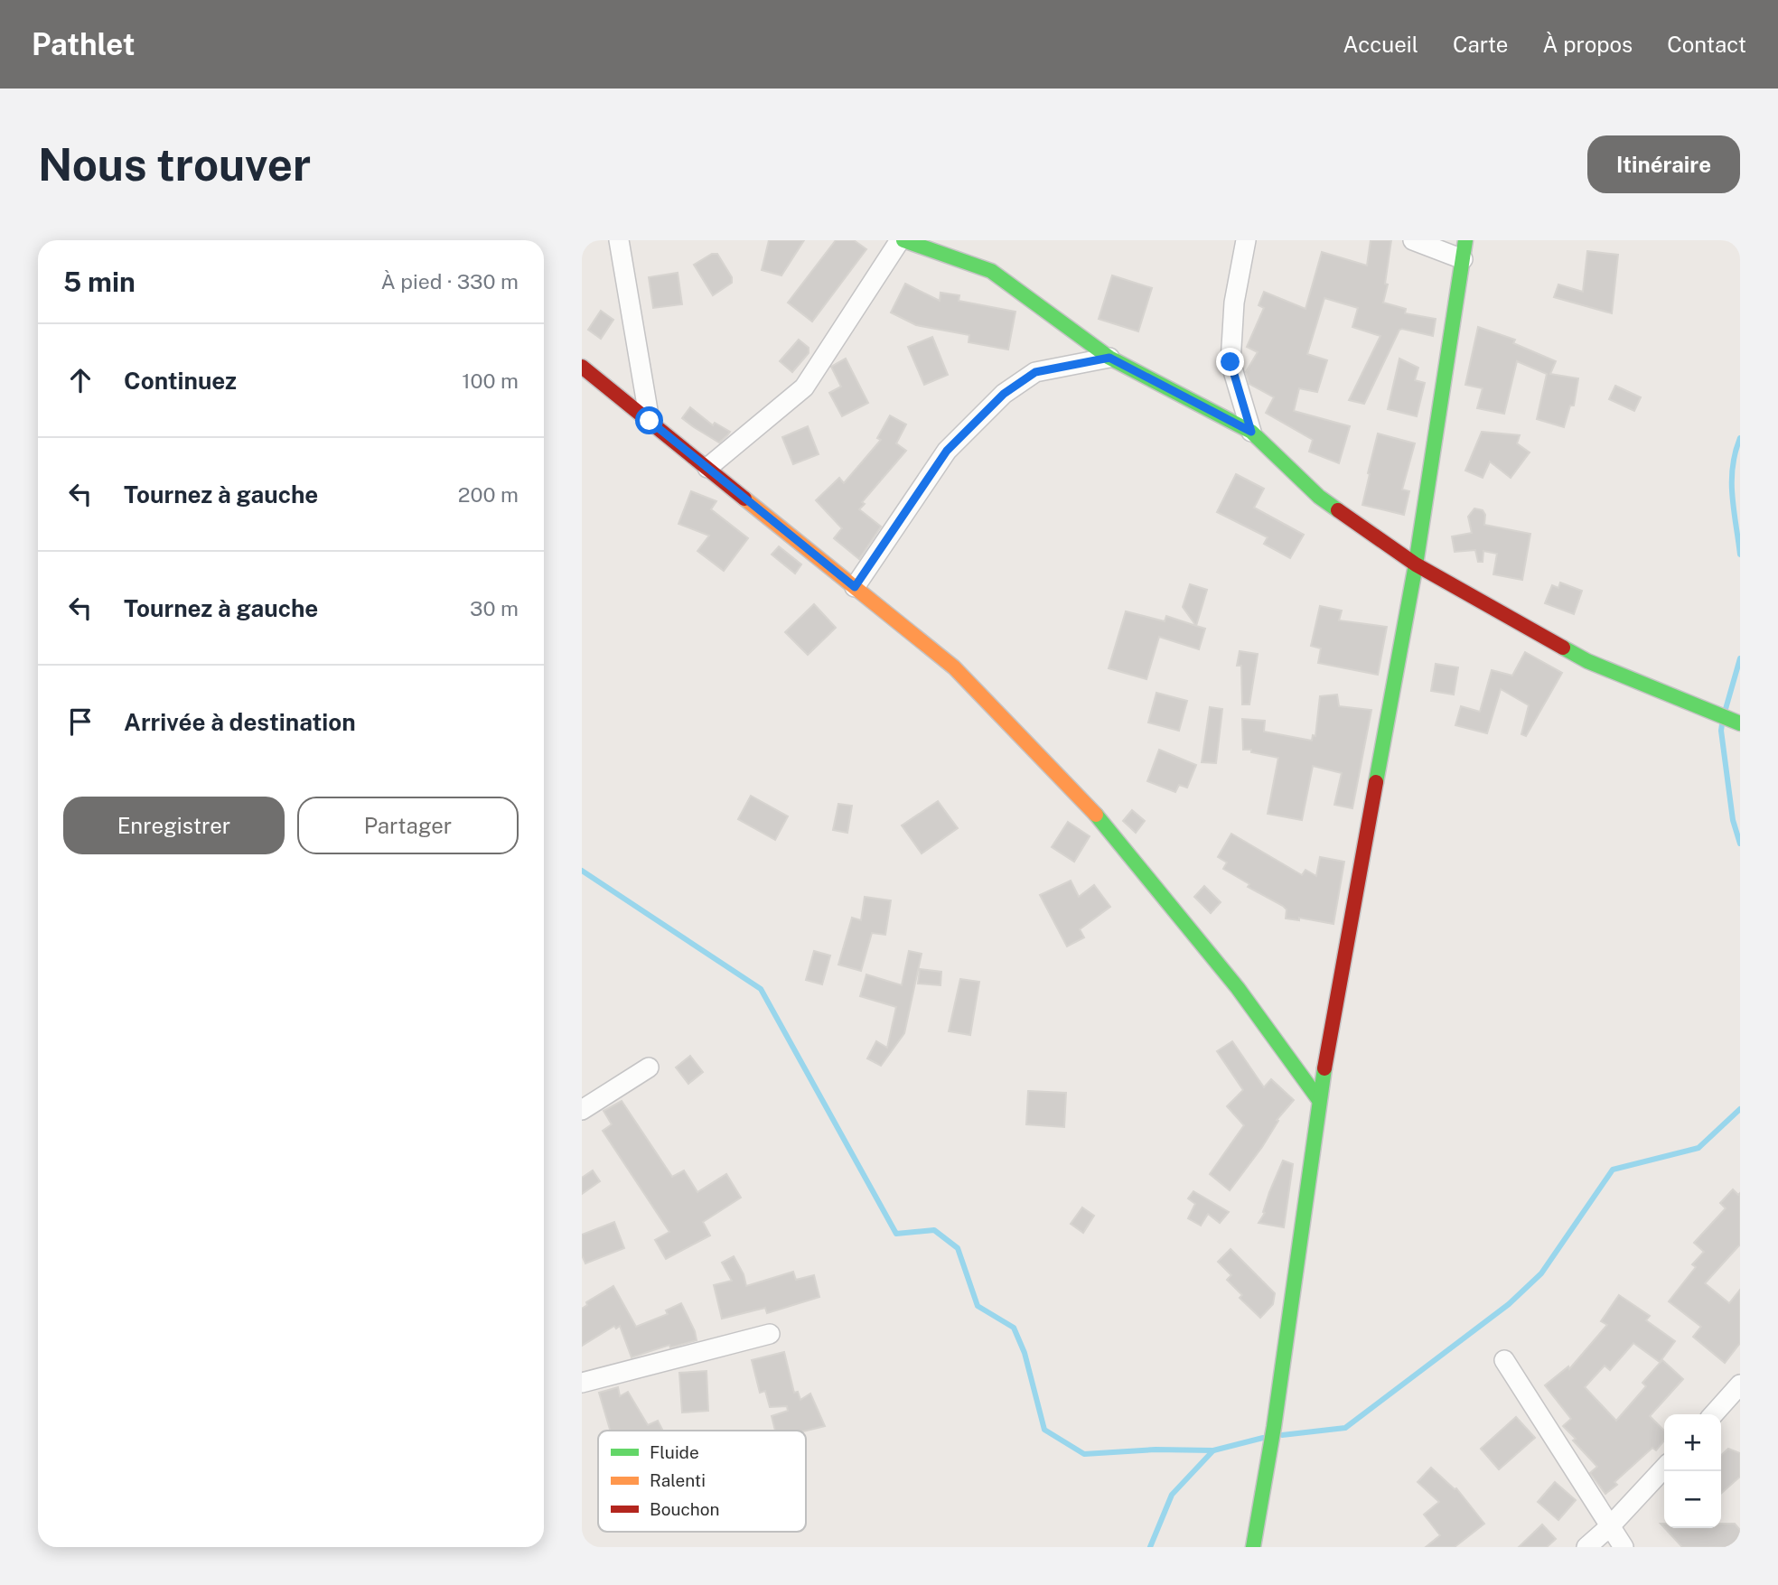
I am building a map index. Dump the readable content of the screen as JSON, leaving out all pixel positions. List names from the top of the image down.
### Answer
{
  "legend": ["Fluide", "Ralenti", "Bouchon"],
  "page": {
    "header": "Pathlet",
    "nav": [
      "Accueil",
      "Carte",
      "À propos",
      "Contact"
    ],
    "buttons": [
      "Itinéraire",
      ["Enregistrer", "Partager"]
    ],
    "title": "Nous trouver",
    "heading": ["5 min", "À pied · 330 m"],
    "list": [
      ["Continuez", "100 m"],
      ["Tournez à gauche", "200 m"],
      ["Tournez à gauche", "30 m"],
      "Arrivée à destination"
    ],
    "map_buttons": ["+", "−"]
  }
}
